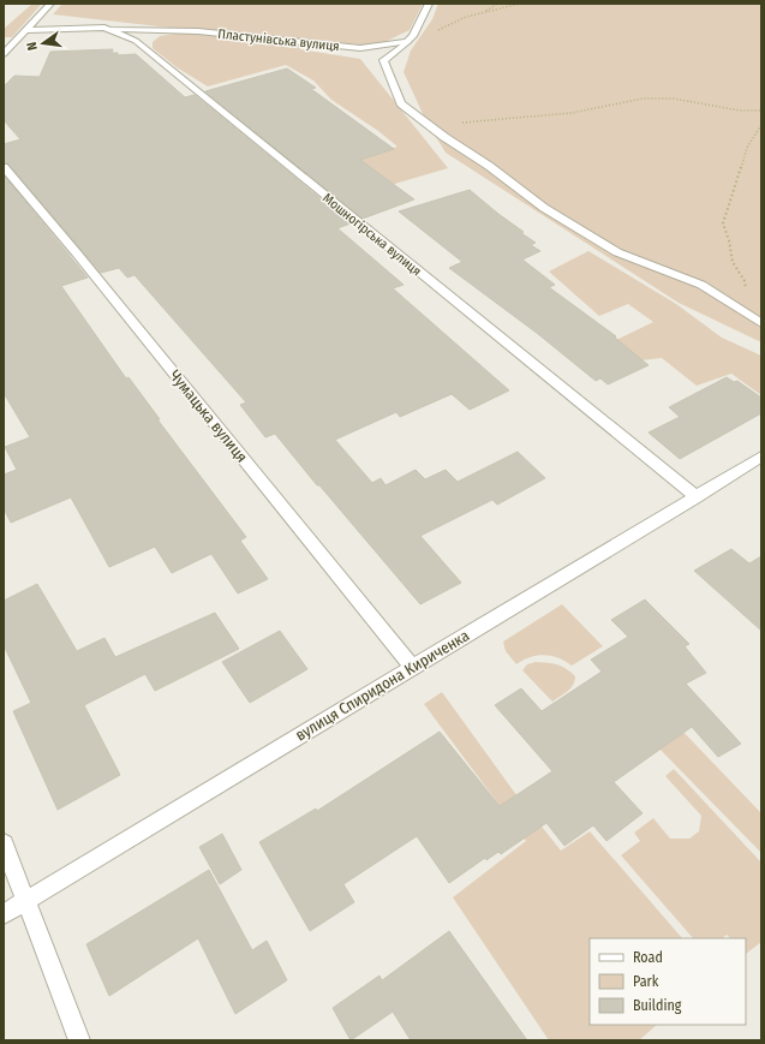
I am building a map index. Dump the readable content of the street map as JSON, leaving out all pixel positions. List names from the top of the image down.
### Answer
{
  "streets": {
    "street": [
      "Пластунівська вулиця",
      "Мошногірська вулиця",
      "Чумацька вулиця",
      "вулиця Спиридона Кириченка"
    ]
  },
  "crossings": [
    ["Пластунівська вулиця", "Мошногірська вулиця"],
    ["Мошногірська вулиця", "вулиця Спиридона Кириченка"],
    ["Чумацька вулиця", "вулиця Спиридона Кириченка"]
  ],
  "legend": ["Road", "Park", "Building"],
  "north": "left"
}
